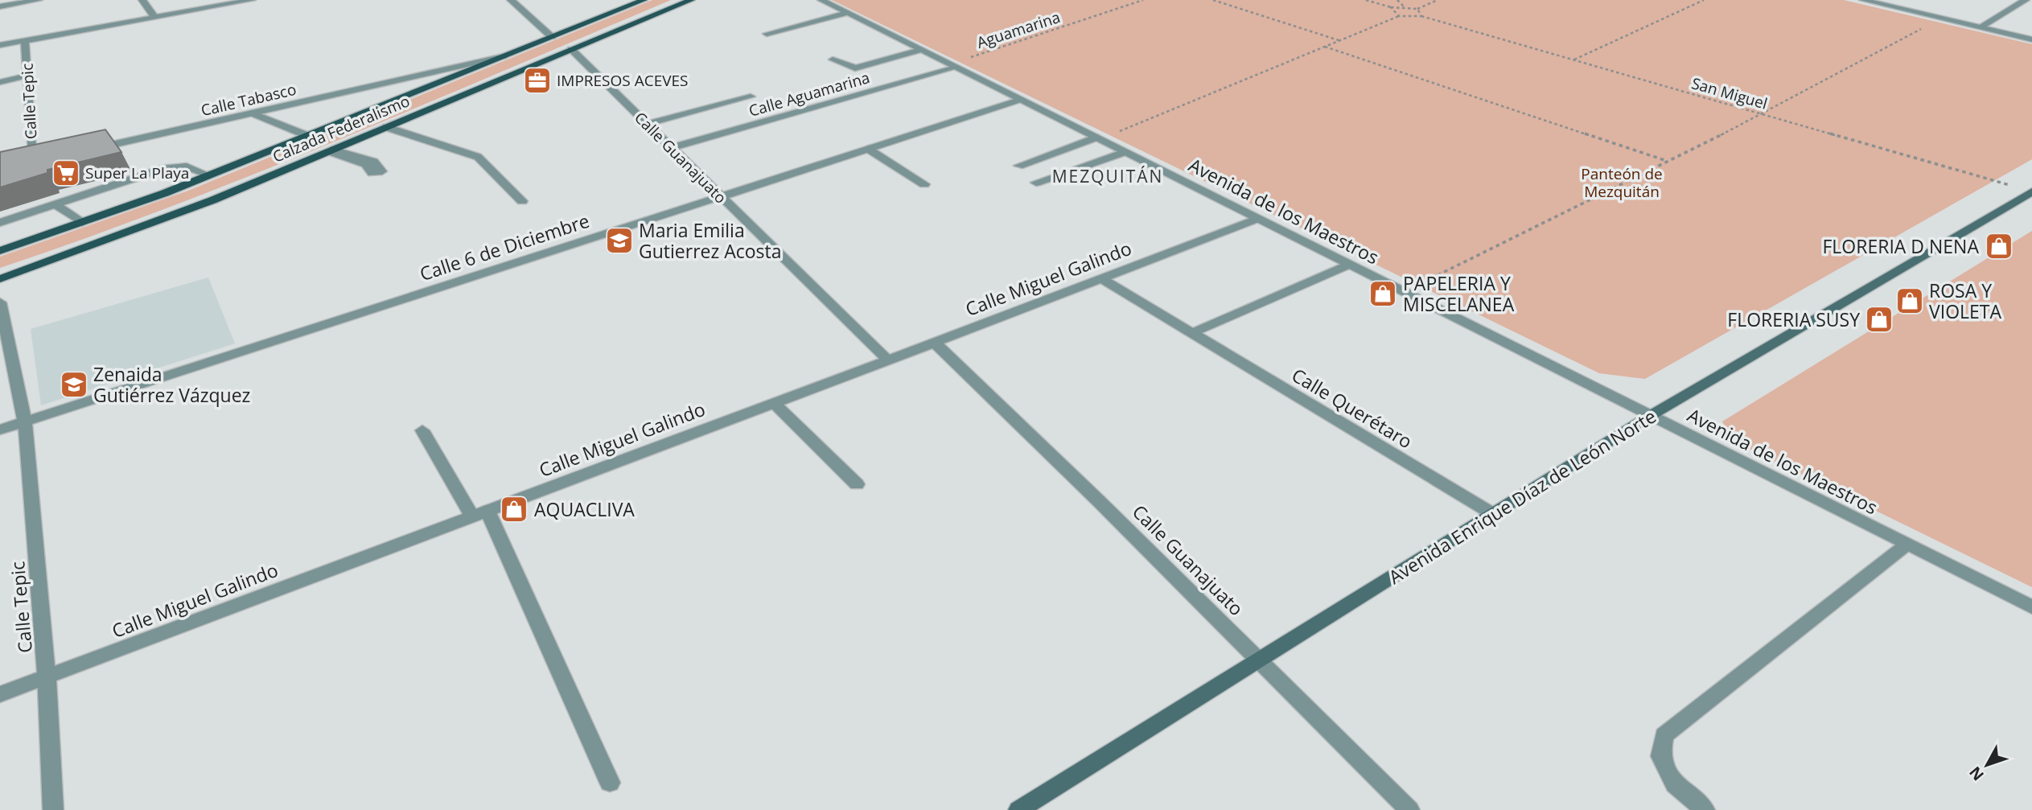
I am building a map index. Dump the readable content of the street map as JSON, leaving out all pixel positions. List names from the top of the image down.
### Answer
{
  "streets": {
    "main road": ["Calzada Federalismo", "Avenida Enrique Díaz de León Norte"],
    "street": [
      "Calle Aguamarina",
      "Calle Tabasco",
      "Calle Tepic",
      "Calle Guanajuato",
      "Avenida de los Maestros",
      "Calle 6 de Diciembre",
      "Calle Miguel Galindo",
      "Calle Querétaro"
    ],
    "path": ["Aguamarina", "San Miguel"]
  },
  "crossings": [
    ["San Miguel", "Avenida Enrique Díaz de León Norte"],
    ["Calle Aguamarina", "Calle Guanajuato"],
    ["Calle Aguamarina", "Avenida de los Maestros"],
    ["Calle Tabasco", "Calzada Federalismo"],
    ["Calle Tepic", "Calle 6 de Diciembre"],
    ["Calle Tepic", "Calle Miguel Galindo"],
    ["Calzada Federalismo", "Calle Guanajuato"],
    ["Calle Guanajuato", "Calle 6 de Diciembre"],
    ["Calle Guanajuato", "Calle Miguel Galindo"],
    ["Calle Guanajuato", "Avenida Enrique Díaz de León Norte"],
    ["Avenida de los Maestros", "Calle 6 de Diciembre"],
    ["Avenida de los Maestros", "Calle Miguel Galindo"],
    ["Avenida de los Maestros", "Avenida Enrique Díaz de León Norte"],
    ["Calle Miguel Galindo", "Calle Querétaro"],
    ["Calle Querétaro", "Avenida Enrique Díaz de León Norte"]
  ],
  "districts": ["MEZQUITÁN"],
  "parks": ["Panteón de Mezquitán"],
  "places": {
    "office": ["IMPRESOS ACEVES"],
    "supermarket": ["Super La Playa"],
    "school or university": ["Maria Emilia Gutierrez Acosta", "Zenaida Gutiérrez Vázquez"],
    "shop": [
      "FLORERIA D NENA",
      "PAPELERIA Y MISCELANEA",
      "ROSA Y VIOLETA",
      "FLORERIA SUSY",
      "AQUACLIVA"
    ]
  },
  "north": "bottom left"
}
